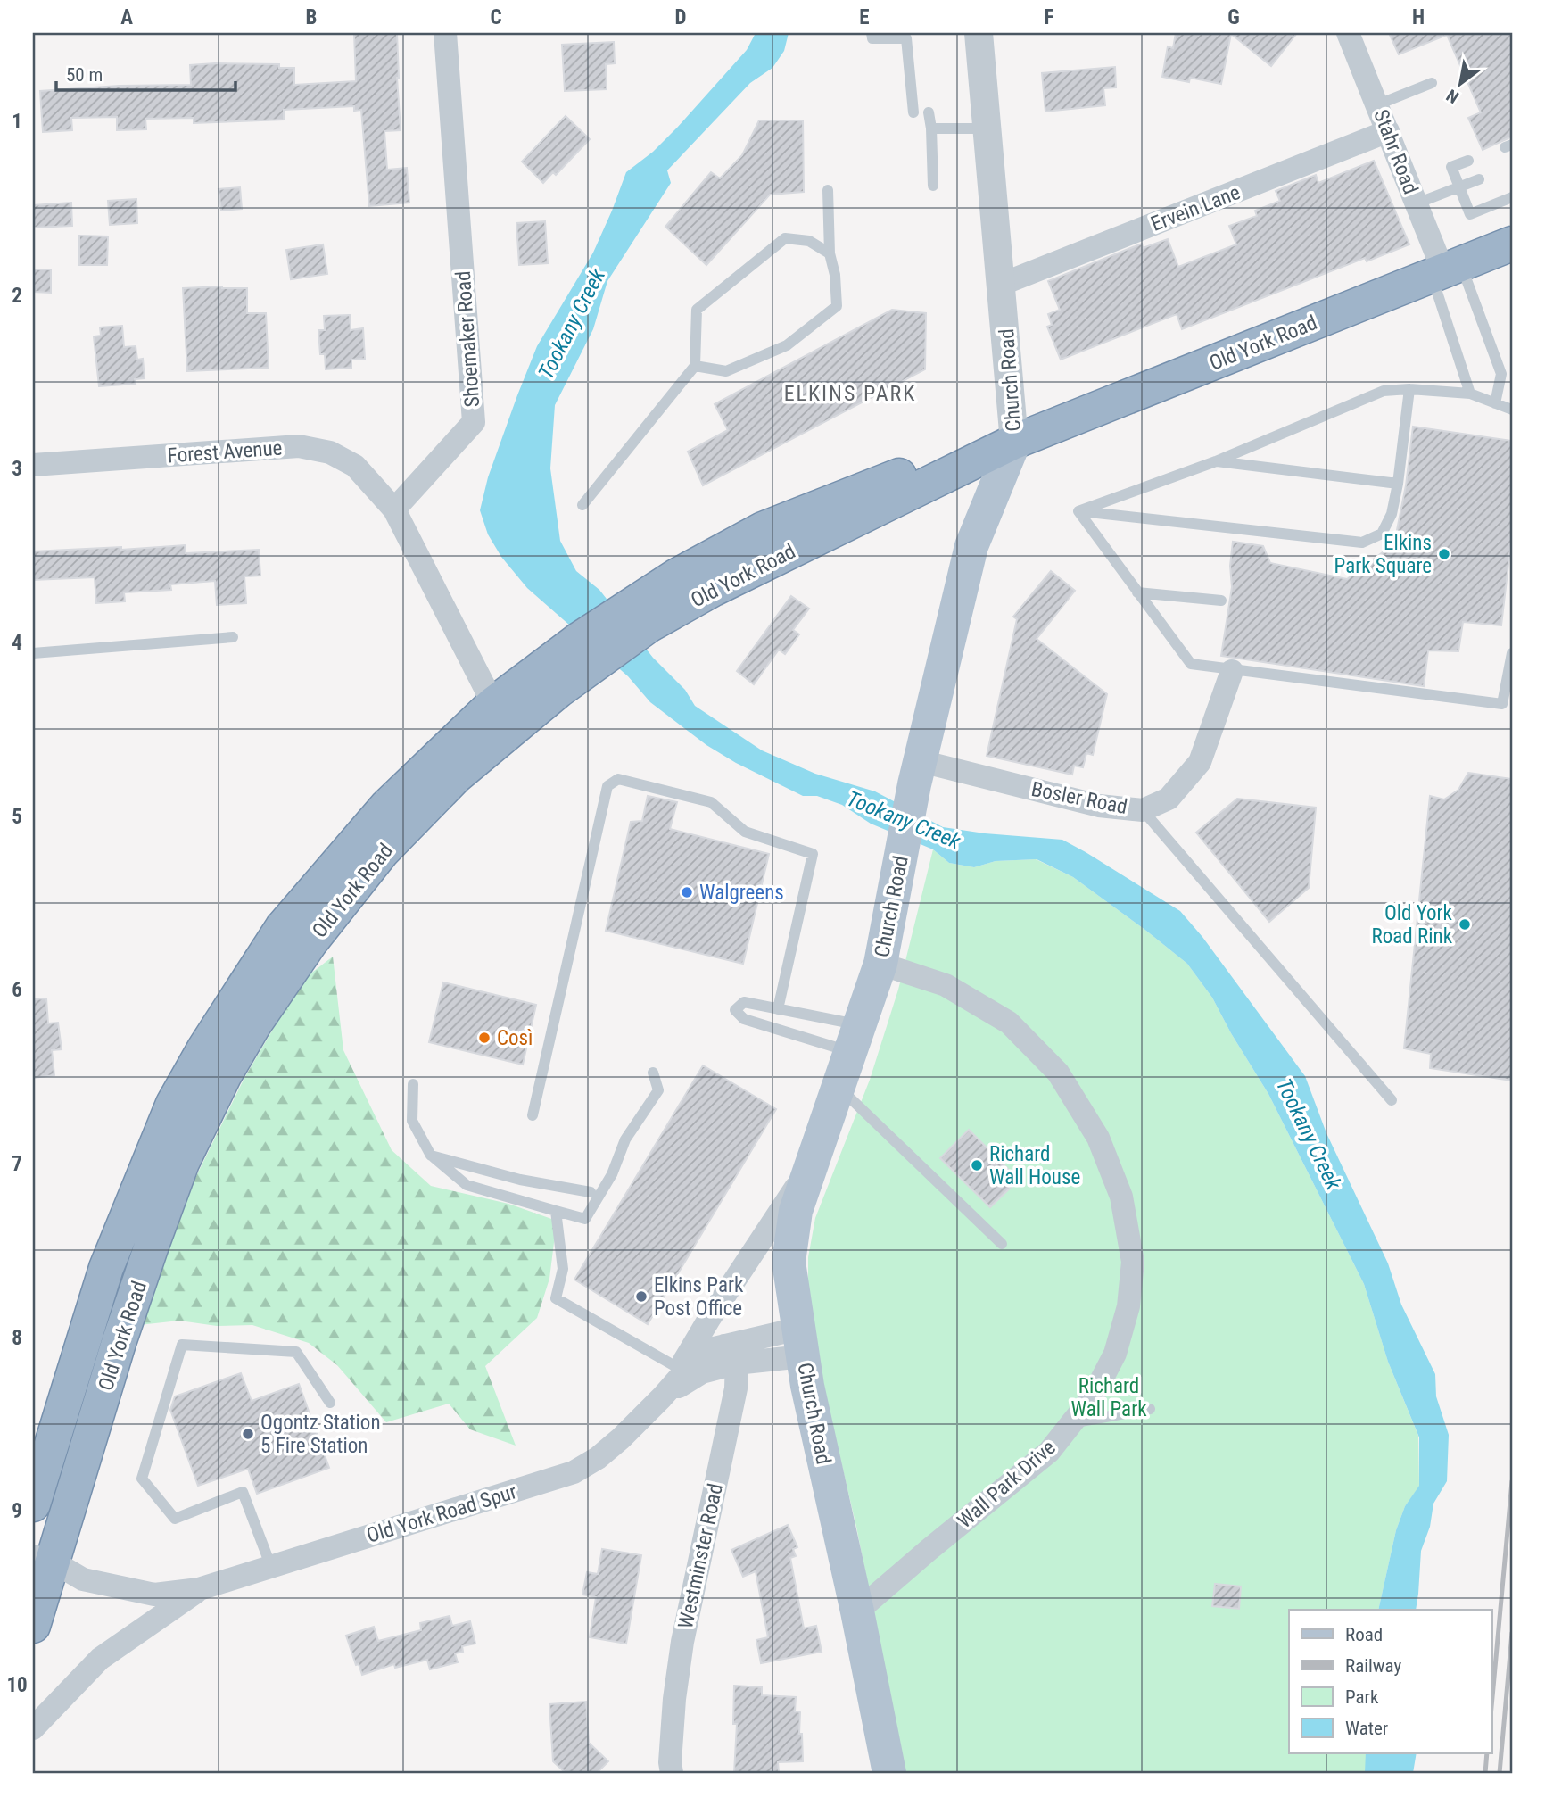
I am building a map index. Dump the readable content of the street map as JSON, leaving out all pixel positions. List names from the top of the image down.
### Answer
{
  "streets": {
    "highway": ["Old York Road"],
    "main road": ["Church Road"],
    "street": [
      "Stahr Road",
      "Ervein Lane",
      "Shoemaker Road",
      "Forest Avenue",
      "Bosler Road",
      "Wall Park Drive",
      "Old York Road Spur",
      "Westminster Road"
    ]
  },
  "crossings": [
    ["Stahr Road", "Ervein Lane"],
    ["Stahr Road", "Old York Road"],
    ["Ervein Lane", "Church Road"],
    ["Shoemaker Road", "Forest Avenue"],
    ["Old York Road", "Church Road"],
    ["Old York Road", "Old York Road Spur"],
    ["Church Road", "Bosler Road"],
    ["Church Road", "Wall Park Drive"],
    ["Church Road", "Old York Road Spur"],
    ["Old York Road Spur", "Westminster Road"]
  ],
  "districts": ["ELKINS PARK"],
  "water": ["Tookany Creek"],
  "parks": ["Richard Wall Park"],
  "places": [
    "Elkins Park Square",
    "Walgreens",
    "Old York Road Rink",
    "Così",
    "Richard Wall House",
    "Elkins Park Post Office",
    "Ogontz Station 5 Fire Station"
  ],
  "legend": [
    "Road",
    "Railway",
    "Park",
    "Water"
  ],
  "scale_bar": "50 m",
  "north": "bottom left",
  "grid": {
    "columns": [
      "A",
      "B",
      "C",
      "D",
      "E",
      "F",
      "G",
      "H"
    ],
    "rows": [
      "1",
      "2",
      "3",
      "4",
      "5",
      "6",
      "7",
      "8",
      "9",
      "10"
    ]
  }
}
